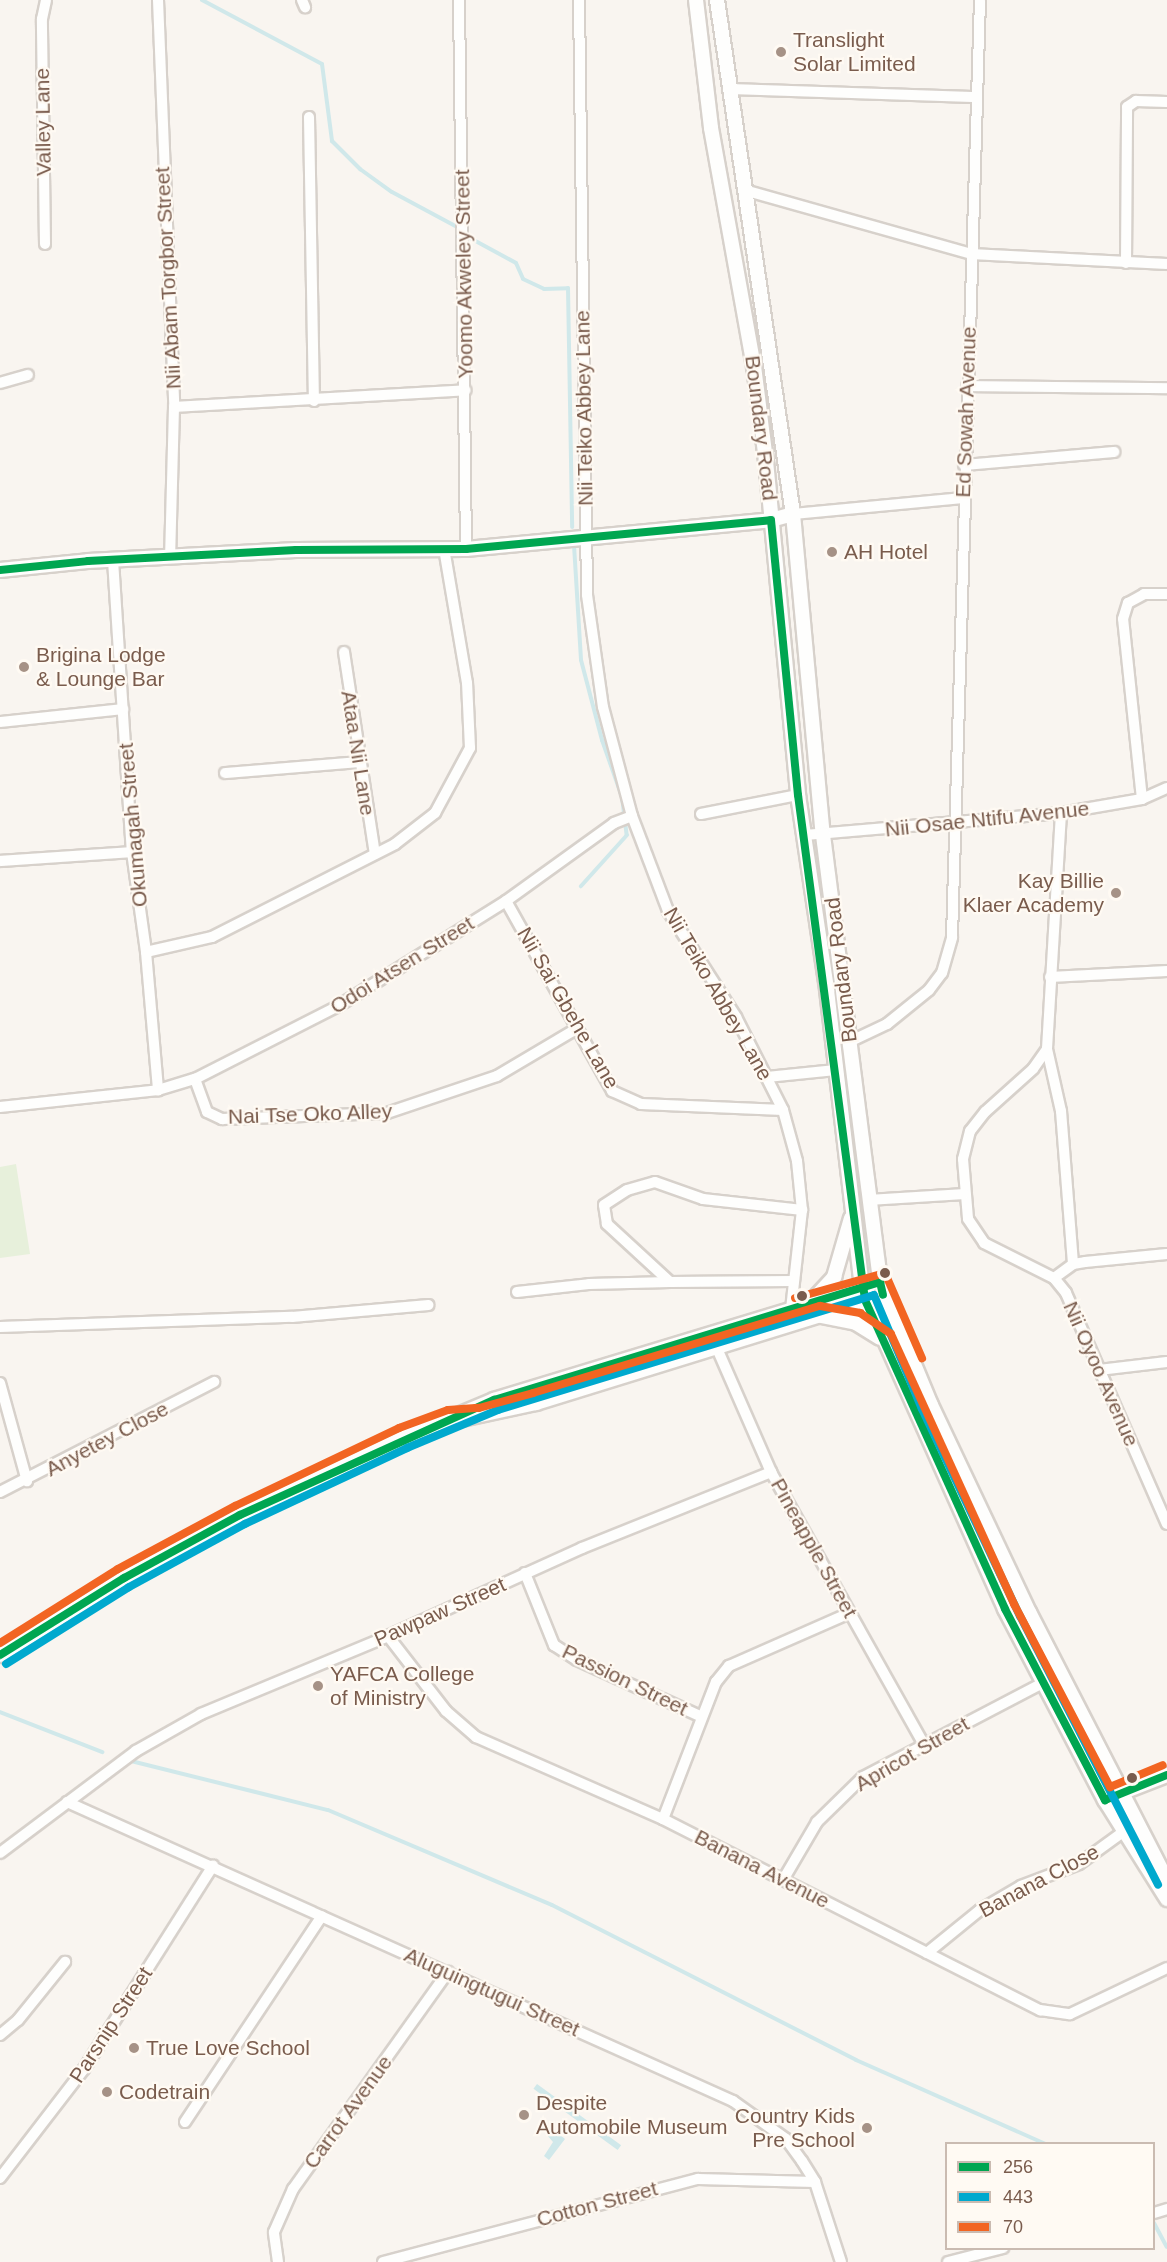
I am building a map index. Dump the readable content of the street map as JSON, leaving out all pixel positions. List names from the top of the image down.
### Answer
{
  "streets": {
    "main road": ["Boundary Road"],
    "street": [
      "Valley Lane",
      "Yoomo Akweley Street",
      "Nii Abam Torgbor Street",
      "Nii Teiko Abbey Lane",
      "Ed Sowah Avenue",
      "Ataa Nii Lane",
      "Nii Osae Ntifu Avenue",
      "Okumagah Street",
      "Odoi Atsen Street",
      "Nii Sai Gbehe Lane",
      "Nai Tse Oko Alley",
      "Nii Oyoo Avenue",
      "Anyetey Close",
      "Pineapple Street",
      "Pawpaw Street",
      "Passion Street",
      "Apricot Street",
      "Banana Avenue",
      "Banana Close",
      "Aluguingtugui Street",
      "Parsnip Street",
      "Carrot Avenue",
      "Cotton Street"
    ]
  },
  "crossings": [
    ["Nii Teiko Abbey Lane", "Odoi Atsen Street"],
    ["Nii Teiko Abbey Lane", "Nii Sai Gbehe Lane"],
    ["Ed Sowah Avenue", "Boundary Road"],
    ["Ed Sowah Avenue", "Nii Osae Ntifu Avenue"],
    ["Boundary Road", "Nii Osae Ntifu Avenue"],
    ["Boundary Road", "Apricot Street"],
    ["Boundary Road", "Banana Close"],
    ["Okumagah Street", "Odoi Atsen Street"],
    ["Odoi Atsen Street", "Nii Sai Gbehe Lane"],
    ["Odoi Atsen Street", "Nai Tse Oko Alley"],
    ["Nii Sai Gbehe Lane", "Nai Tse Oko Alley"],
    ["Pineapple Street", "Pawpaw Street"],
    ["Pineapple Street", "Apricot Street"],
    ["Pawpaw Street", "Passion Street"],
    ["Pawpaw Street", "Banana Avenue"],
    ["Pawpaw Street", "Aluguingtugui Street"],
    ["Apricot Street", "Banana Avenue"],
    ["Banana Avenue", "Banana Close"],
    ["Aluguingtugui Street", "Parsnip Street"],
    ["Aluguingtugui Street", "Carrot Avenue"],
    ["Aluguingtugui Street", "Cotton Street"]
  ],
  "places": [
    "Translight Solar Limited",
    "AH Hotel",
    "Brigina Lodge & Lounge Bar",
    "Kay Billie Klaer Academy",
    "YAFCA College of Ministry",
    "True Love School",
    "Codetrain",
    "Despite Automobile Museum",
    "Country Kids Pre School"
  ],
  "lines": ["transit line 256", "transit line 70", "transit line 443"],
  "legend": ["256", "443", "70"]
}
